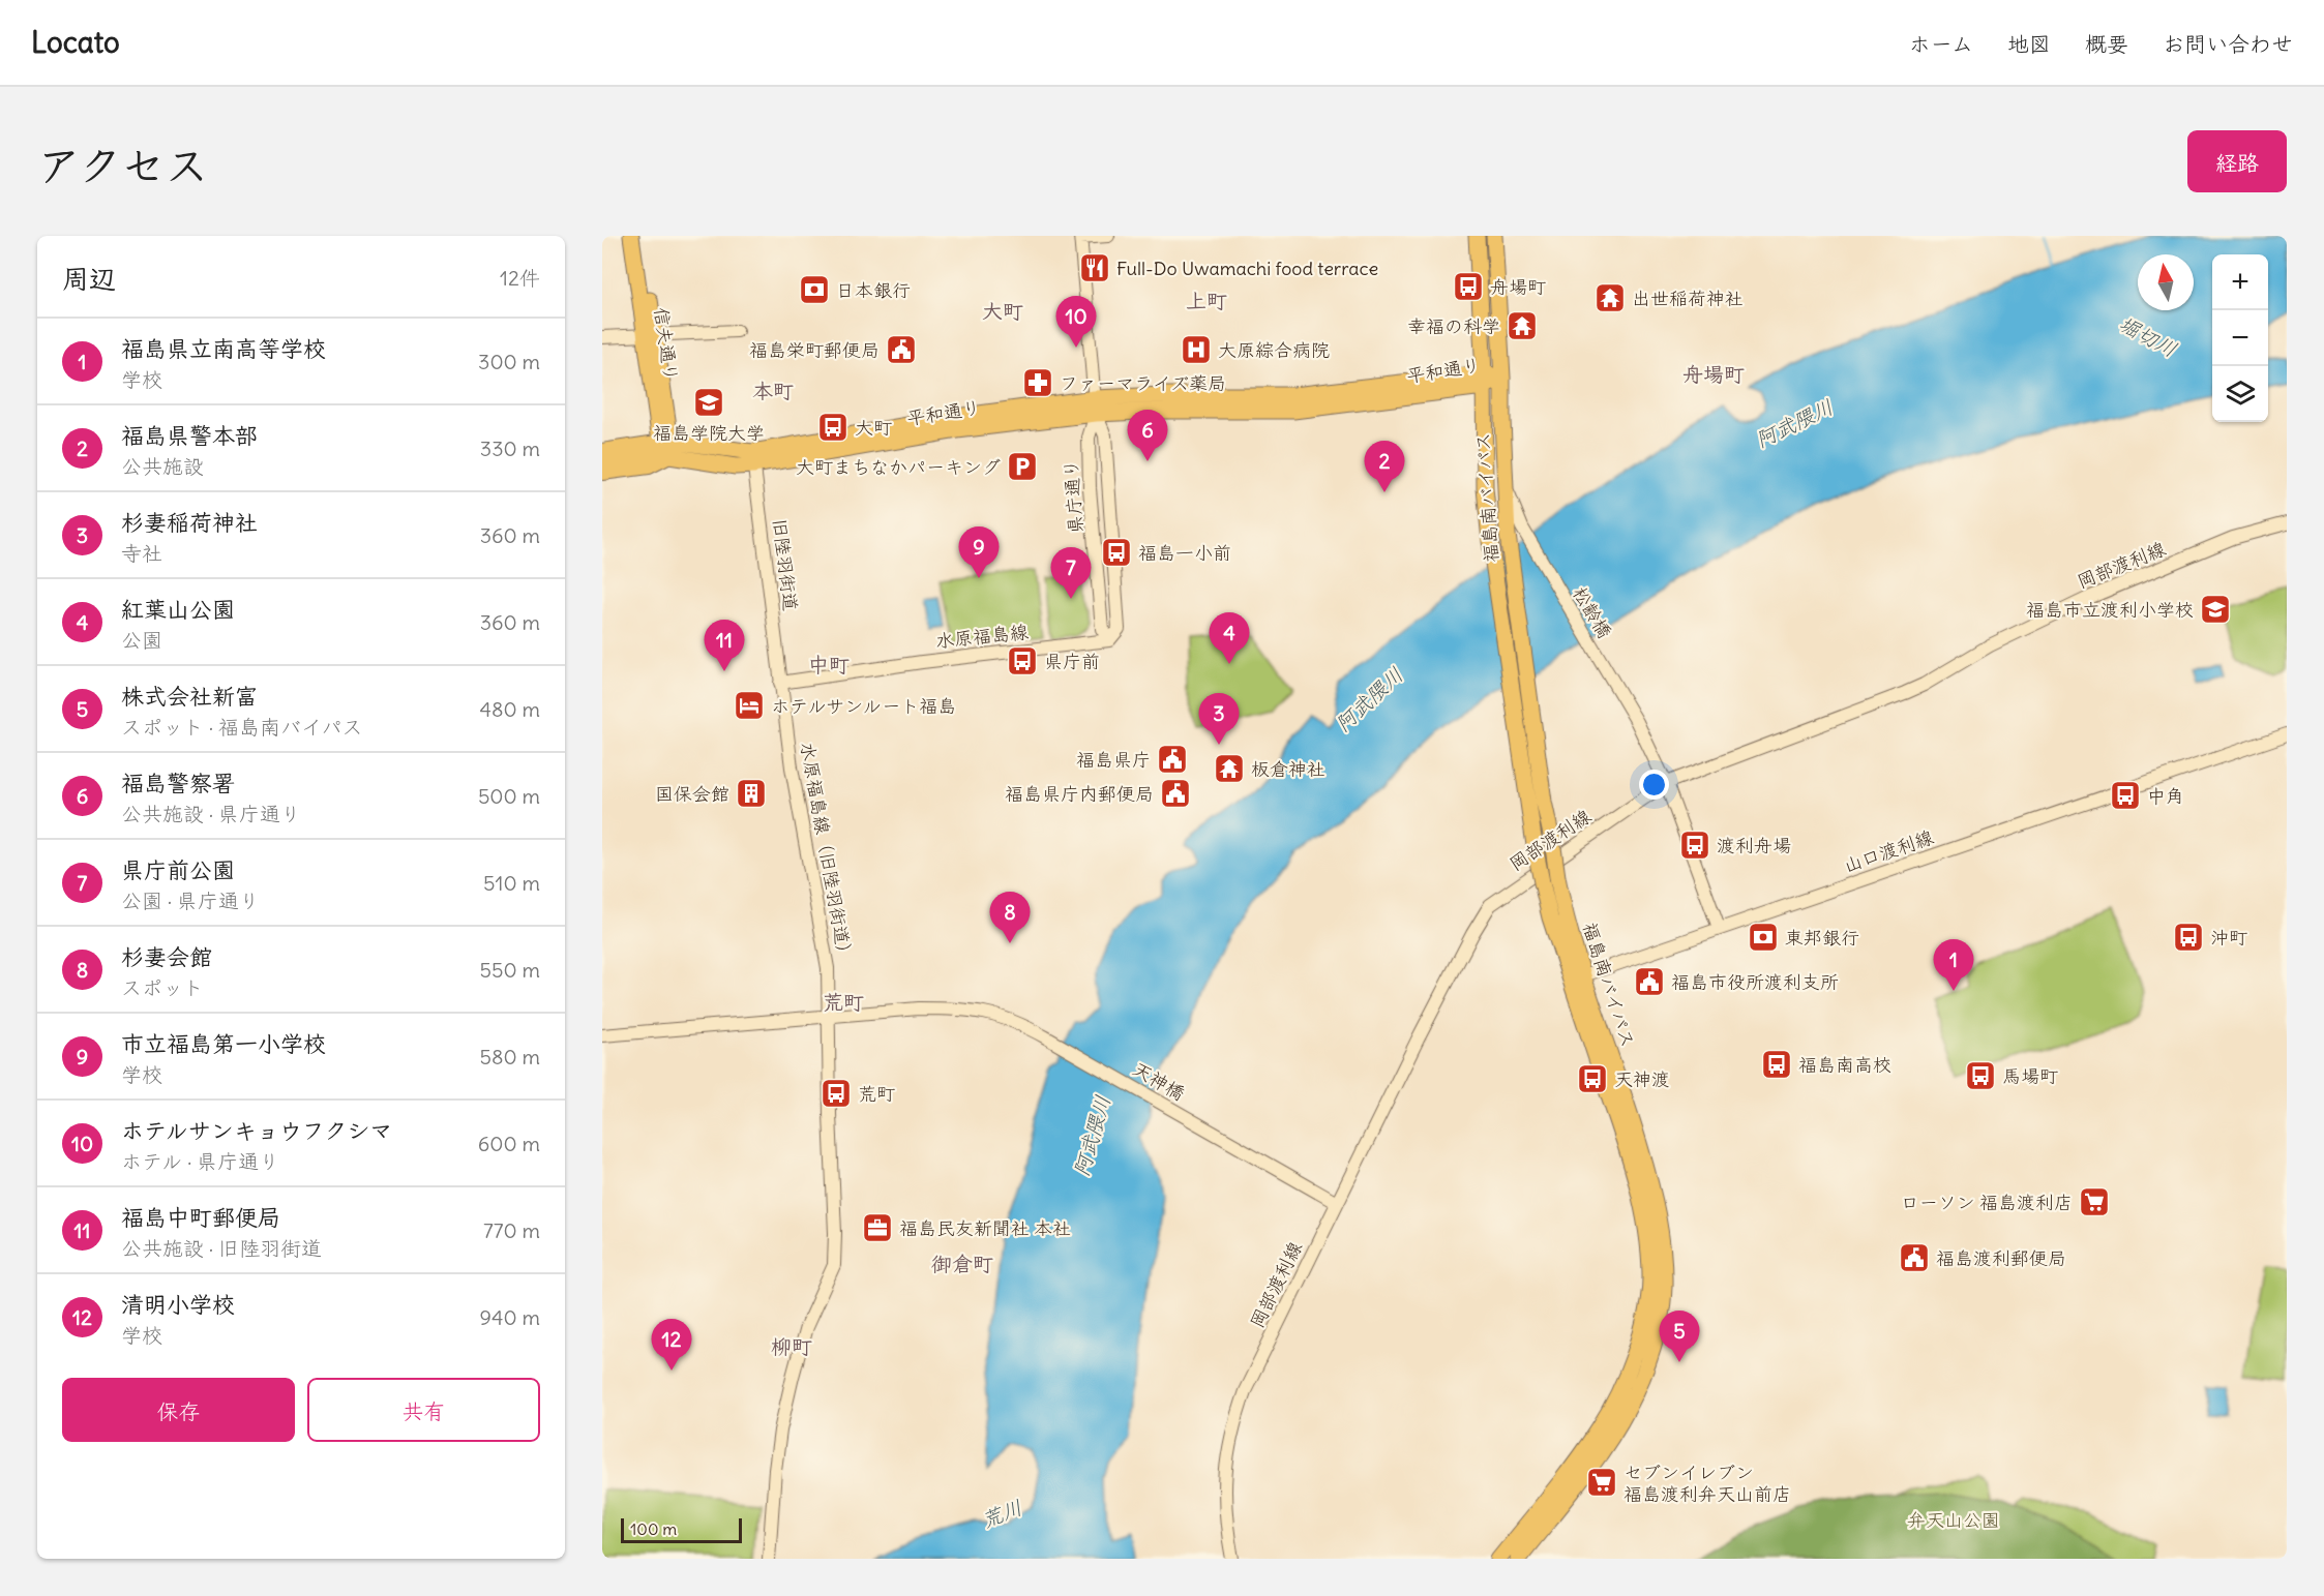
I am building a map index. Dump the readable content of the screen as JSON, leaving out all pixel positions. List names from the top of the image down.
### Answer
{
  "streets": {
    "highway": ["信夫通り", "平和通り", "福島南バイパス"],
    "main road": [
      "県庁通り",
      "旧陸羽街道",
      "岡部渡利線",
      "松齢橋",
      "水原福島線",
      "山口渡利線",
      "水原福島線（旧陸羽街道）",
      "天神橋"
    ]
  },
  "crossings": [
    ["信夫通り", "平和通り"],
    ["平和通り", "県庁通り"],
    ["平和通り", "福島南バイパス"],
    ["平和通り", "旧陸羽街道"],
    ["県庁通り", "水原福島線"],
    ["福島南バイパス", "松齢橋"],
    ["福島南バイパス", "山口渡利線"],
    ["旧陸羽街道", "水原福島線"],
    ["旧陸羽街道", "水原福島線（旧陸羽街道）"],
    ["岡部渡利線", "松齢橋"],
    ["岡部渡利線", "天神橋"],
    ["水原福島線", "水原福島線（旧陸羽街道）"],
    ["水原福島線（旧陸羽街道）", "天神橋"]
  ],
  "districts": [
    "上町",
    "大町",
    "舟場町",
    "本町",
    "中町",
    "荒町",
    "御倉町",
    "柳町"
  ],
  "water": ["堀切川", "阿武隈川", "荒川"],
  "parks": ["弁天山公園"],
  "places": {
    "restaurant": ["Full-Do Uwamachi food terrace"],
    "bus stop": [
      "舟場町",
      "大町",
      "福島一小前",
      "県庁前",
      "中角",
      "渡利舟場",
      "沖町",
      "福島南高校",
      "馬場町",
      "天神渡",
      "荒町"
    ],
    "bank": ["日本銀行", "東邦銀行"],
    "temple": ["出世稲荷神社", "幸福の科学", "板倉神社"],
    "public building": [
      "福島栄町郵便局",
      "福島県庁",
      "福島県庁内郵便局",
      "福島市役所渡利支所",
      "福島渡利郵便局"
    ],
    "hospital": ["大原綜合病院"],
    "pharmacy": ["ファーマライズ薬局"],
    "school or university": ["福島学院大学", "福島市立渡利小学校"],
    "parking": ["大町まちなかパーキング"],
    "hotel": ["ホテルサンルート福島"],
    "building": ["国保会館"],
    "supermarket": ["ローソン 福島渡利店", "セブンイレブン 福島渡利弁天山前店"],
    "office": ["福島民友新聞社 本社"]
  },
  "scale_bar": "100 m",
  "north": "top",
  "page": {
    "header": "Locato",
    "nav": [
      "ホーム",
      "地図",
      "概要",
      "お問い合わせ"
    ],
    "title": "アクセス",
    "buttons": [
      "経路",
      ["保存", "共有"]
    ],
    "heading": ["周辺", "12件"],
    "map_buttons": ["+", "−"],
    "pins": [
      "10",
      "6",
      "2",
      "9",
      "7",
      "4",
      "11",
      "3",
      "8",
      "1",
      "5",
      "12"
    ],
    "list": [
      {
        "mark": "1",
        "name": "福島県立南高等学校",
        "note": "学校",
        "value": "300 m"
      },
      {
        "mark": "2",
        "name": "福島県警本部",
        "note": "公共施設",
        "value": "330 m"
      },
      {
        "mark": "3",
        "name": "杉妻稲荷神社",
        "note": "寺社",
        "value": "360 m"
      },
      {
        "mark": "4",
        "name": "紅葉山公園",
        "note": "公園",
        "value": "360 m"
      },
      {
        "mark": "5",
        "name": "株式会社新富",
        "note": "スポット · 福島南バイパス",
        "value": "480 m"
      },
      {
        "mark": "6",
        "name": "福島警察署",
        "note": "公共施設 · 県庁通り",
        "value": "500 m"
      },
      {
        "mark": "7",
        "name": "県庁前公園",
        "note": "公園 · 県庁通り",
        "value": "510 m"
      },
      {
        "mark": "8",
        "name": "杉妻会館",
        "note": "スポット",
        "value": "550 m"
      },
      {
        "mark": "9",
        "name": "市立福島第一小学校",
        "note": "学校",
        "value": "580 m"
      },
      {
        "mark": "10",
        "name": "ホテルサンキョウフクシマ",
        "note": "ホテル · 県庁通り",
        "value": "600 m"
      },
      {
        "mark": "11",
        "name": "福島中町郵便局",
        "note": "公共施設 · 旧陸羽街道",
        "value": "770 m"
      },
      {
        "mark": "12",
        "name": "清明小学校",
        "note": "学校",
        "value": "940 m"
      }
    ],
    "scale": "100 m"
  }
}
